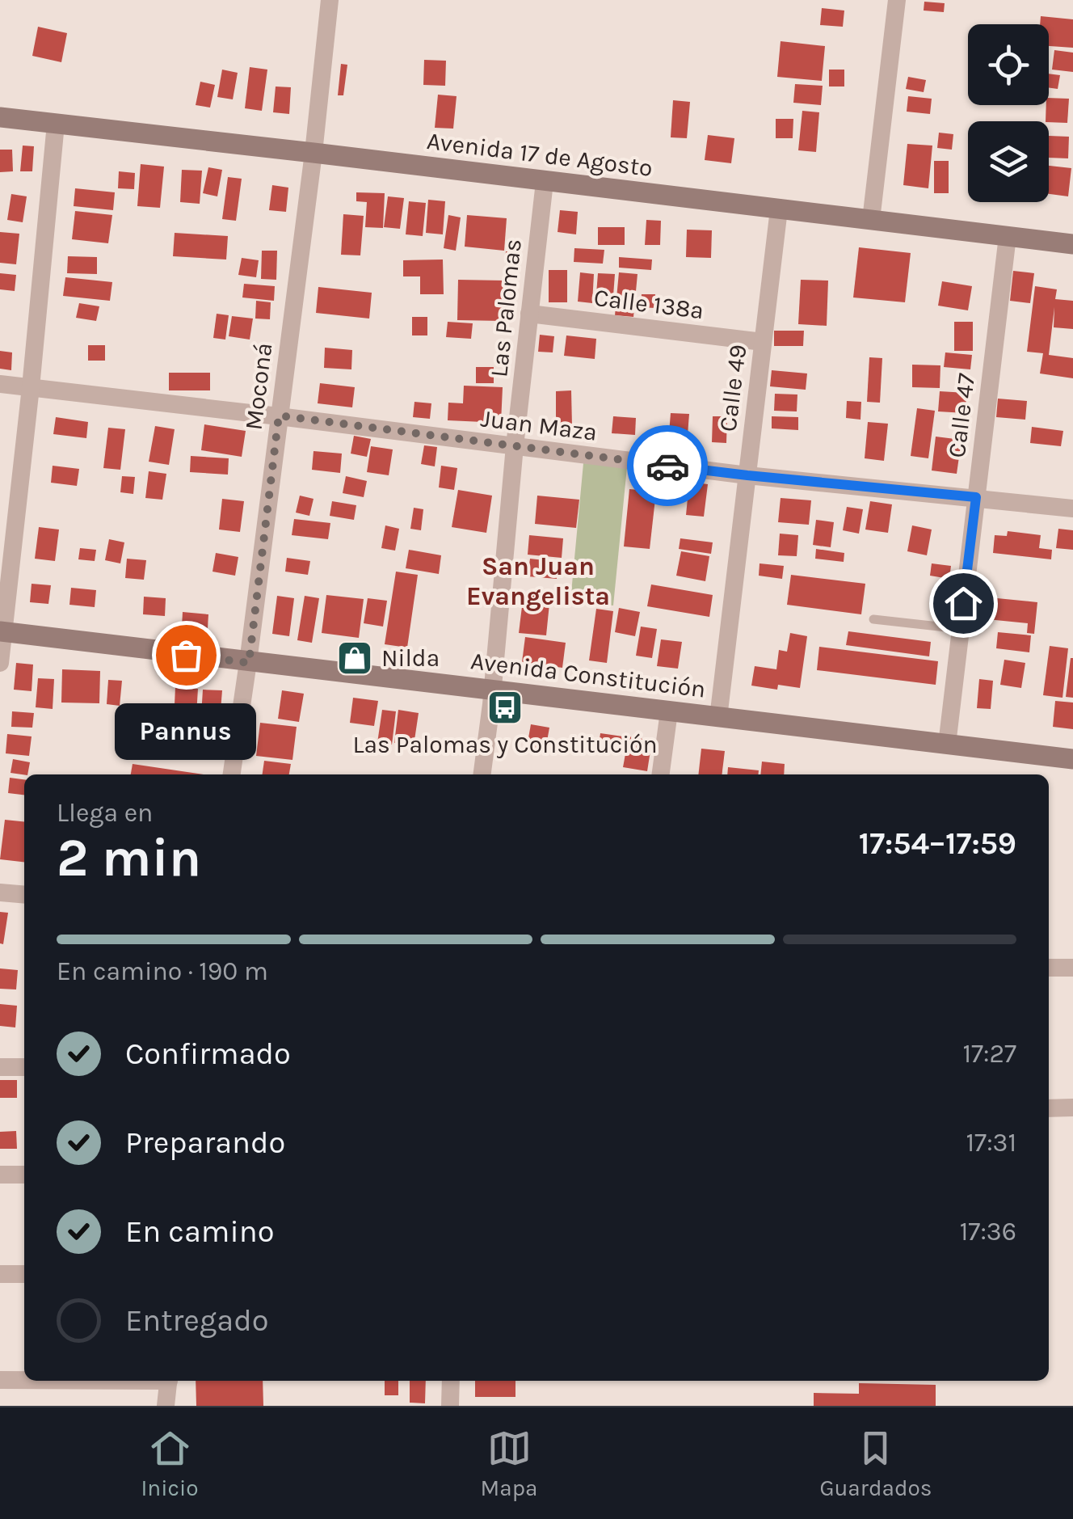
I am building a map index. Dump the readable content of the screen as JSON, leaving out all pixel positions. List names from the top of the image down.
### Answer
{
  "streets": {
    "main road": ["Avenida 17 de Agosto", "Avenida Constitución"],
    "street": [
      "Calle 138a",
      "Las Palomas",
      "Moconá",
      "Calle 49",
      "Calle 47",
      "Juan Maza"
    ]
  },
  "crossings": [
    ["Avenida 17 de Agosto", "Las Palomas"],
    ["Avenida 17 de Agosto", "Moconá"],
    ["Avenida 17 de Agosto", "Calle 49"],
    ["Avenida 17 de Agosto", "Calle 47"],
    ["Calle 138a", "Las Palomas"],
    ["Calle 138a", "Calle 49"],
    ["Las Palomas", "Juan Maza"],
    ["Las Palomas", "Avenida Constitución"],
    ["Moconá", "Juan Maza"],
    ["Moconá", "Avenida Constitución"],
    ["Calle 49", "Juan Maza"],
    ["Calle 49", "Avenida Constitución"],
    ["Calle 47", "Juan Maza"],
    ["Calle 47", "Avenida Constitución"]
  ],
  "districts": ["San Juan Evangelista"],
  "places": {
    "other": ["Pannus"],
    "shop": ["Nilda"],
    "bus stop": ["Las Palomas y Constitución"]
  },
  "page": {
    "bubble": "Pannus",
    "heading": ["2 min", "Llega en", "17:54–17:59"],
    "bar": "En camino · 190 m",
    "list": [
      ["Confirmado", "17:27"],
      ["Preparando", "17:31"],
      ["En camino", "17:36"],
      "Entregado"
    ],
    "tabs": ["Inicio", "Mapa", "Guardados"]
  }
}
